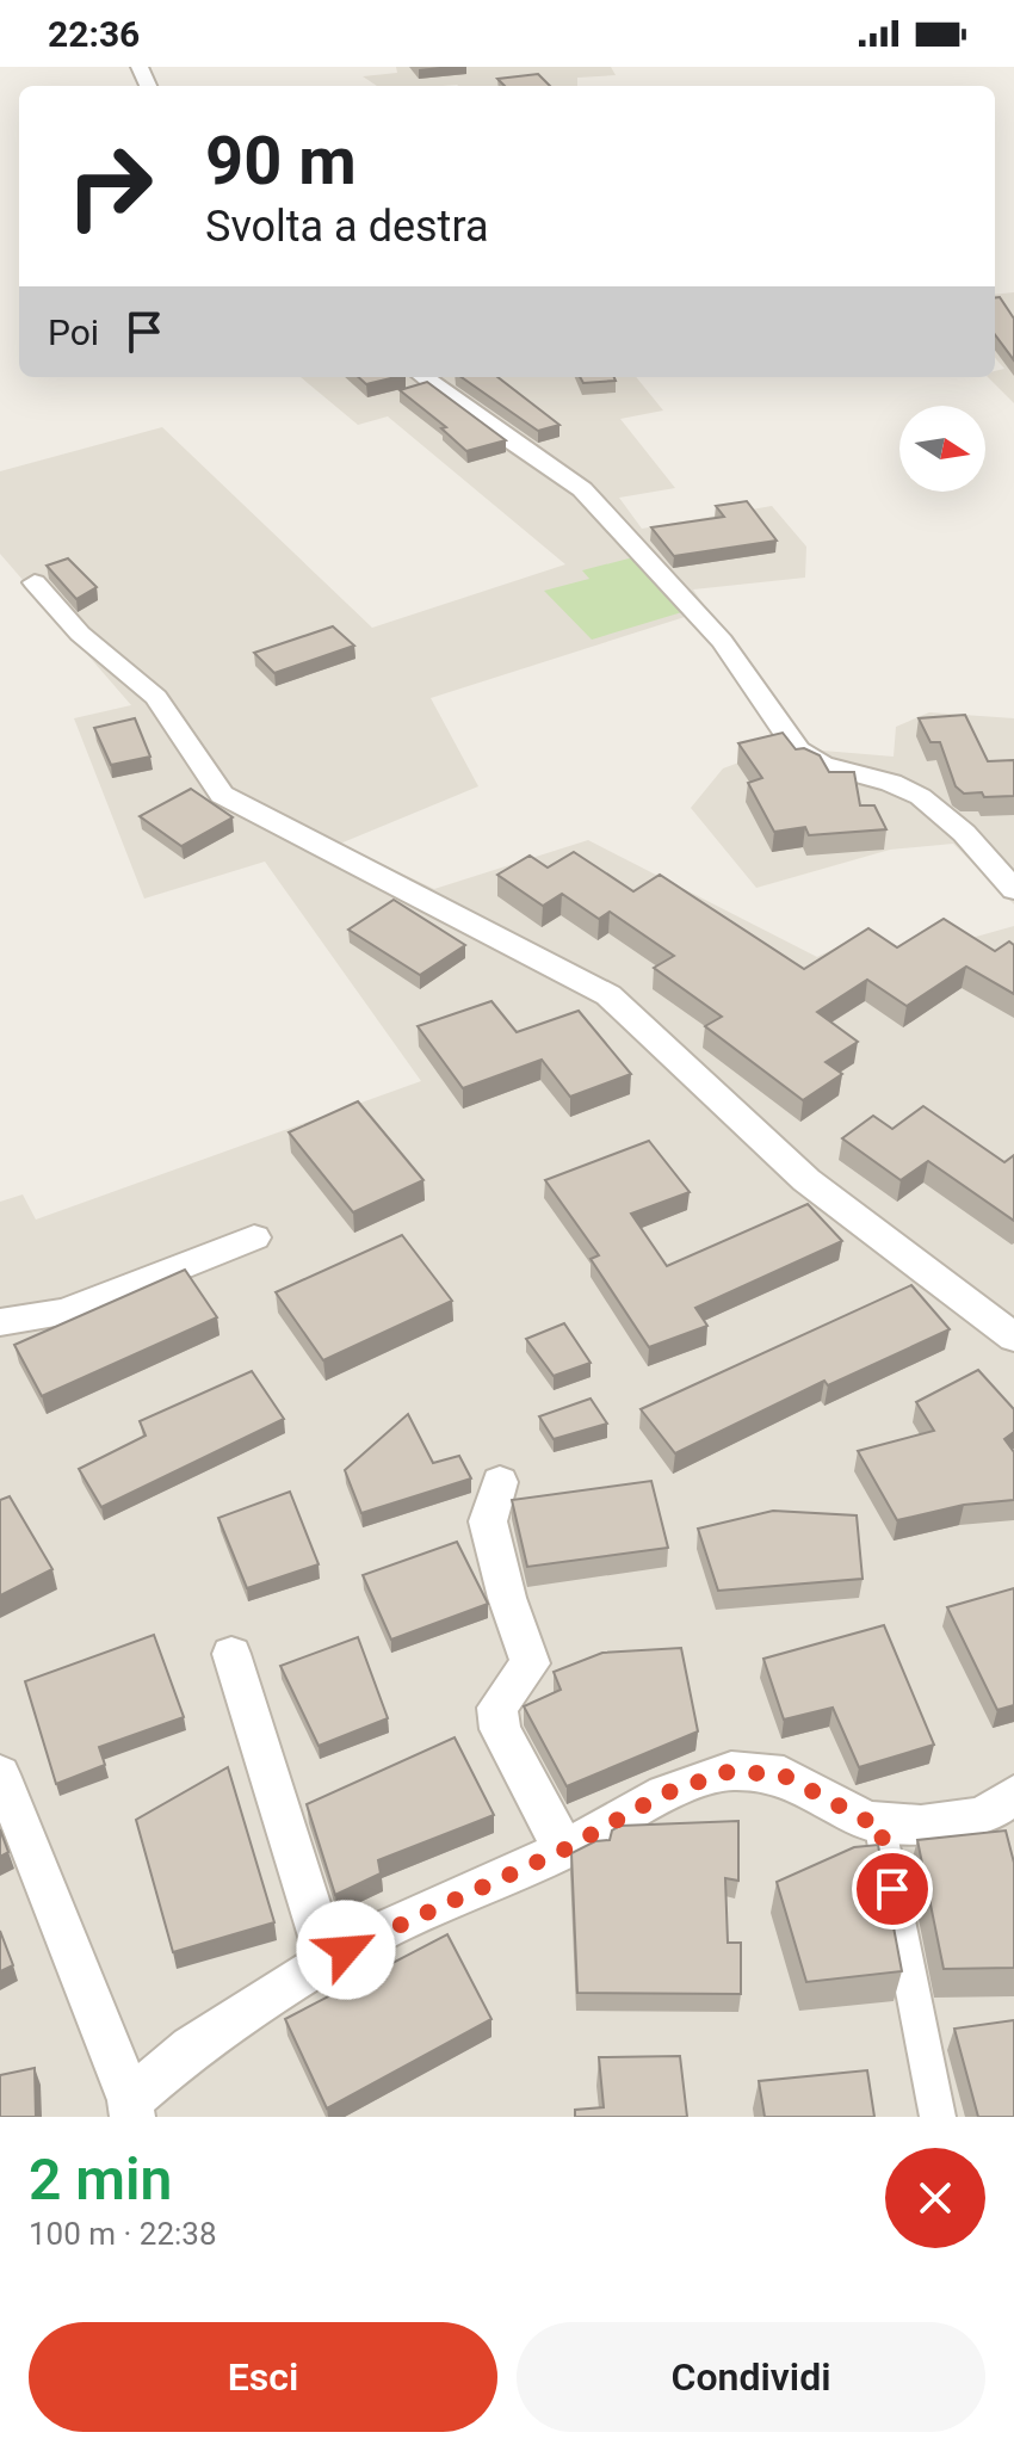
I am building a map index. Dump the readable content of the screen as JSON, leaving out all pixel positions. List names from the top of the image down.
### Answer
{
  "north": "right",
  "page": {
    "status": "22:36",
    "turn": ["90 m", "Svolta a destra"],
    "then": "Poi",
    "heading": ["2 min", "100 m · 22:38"],
    "buttons": ["Esci", "Condividi"]
  }
}
